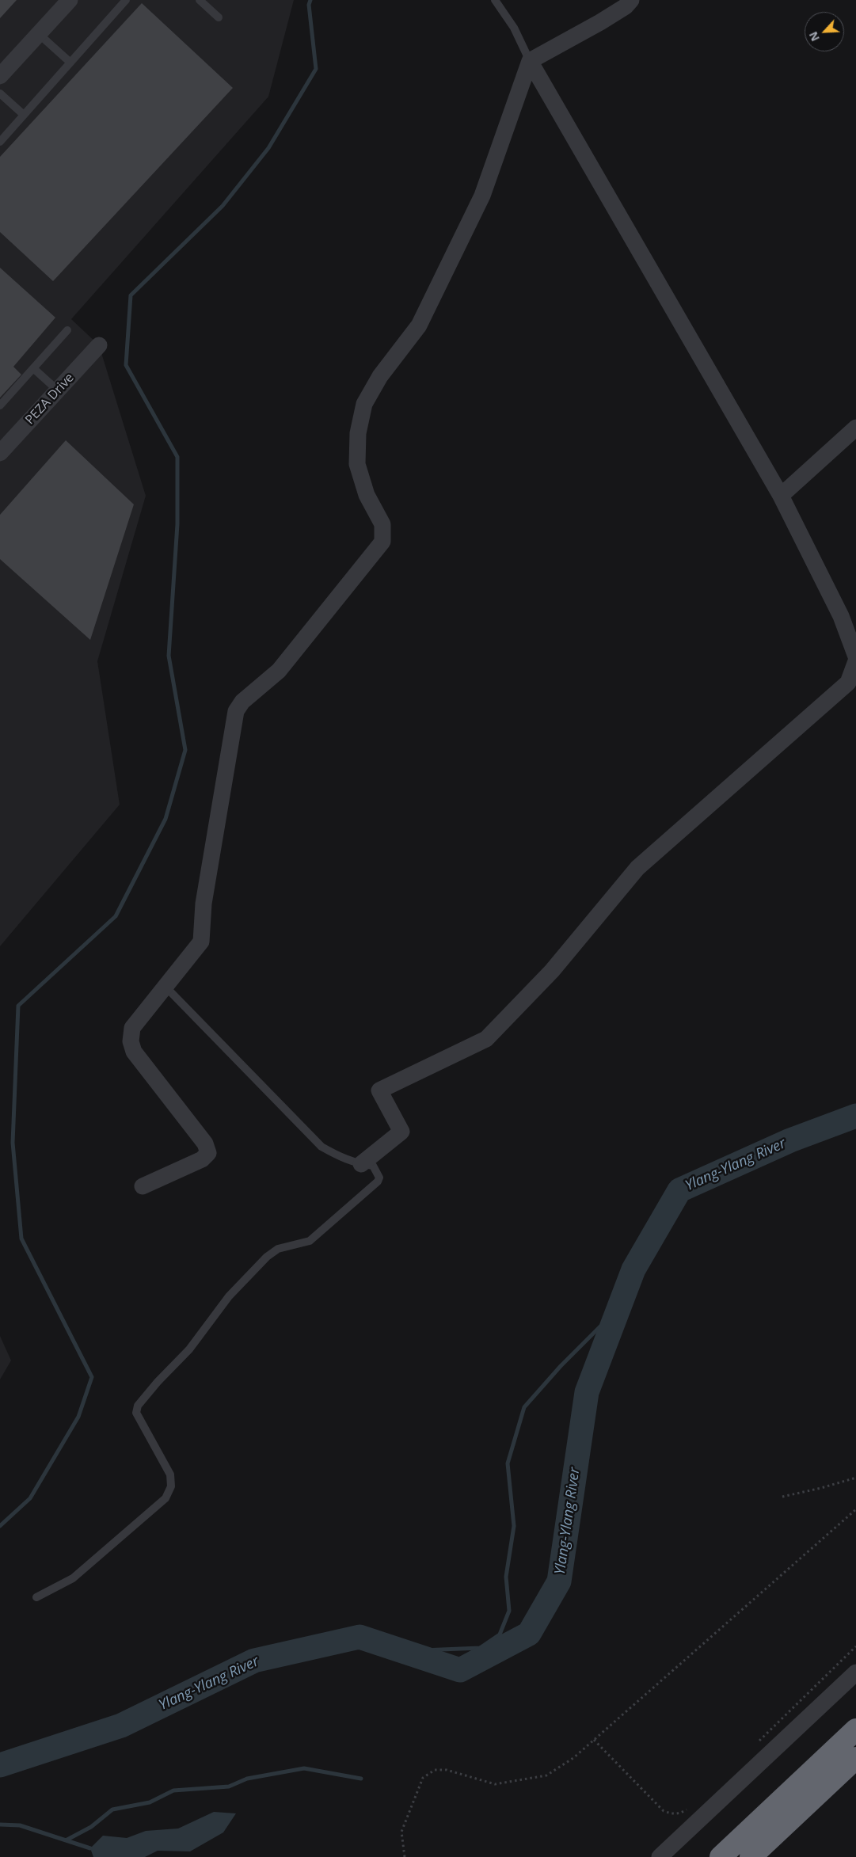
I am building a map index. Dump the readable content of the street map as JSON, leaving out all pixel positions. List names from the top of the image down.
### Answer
{
  "streets": {
    "street": ["PEZA Drive"]
  },
  "water": ["Ylang-Ylang River"],
  "north": "bottom left"
}
